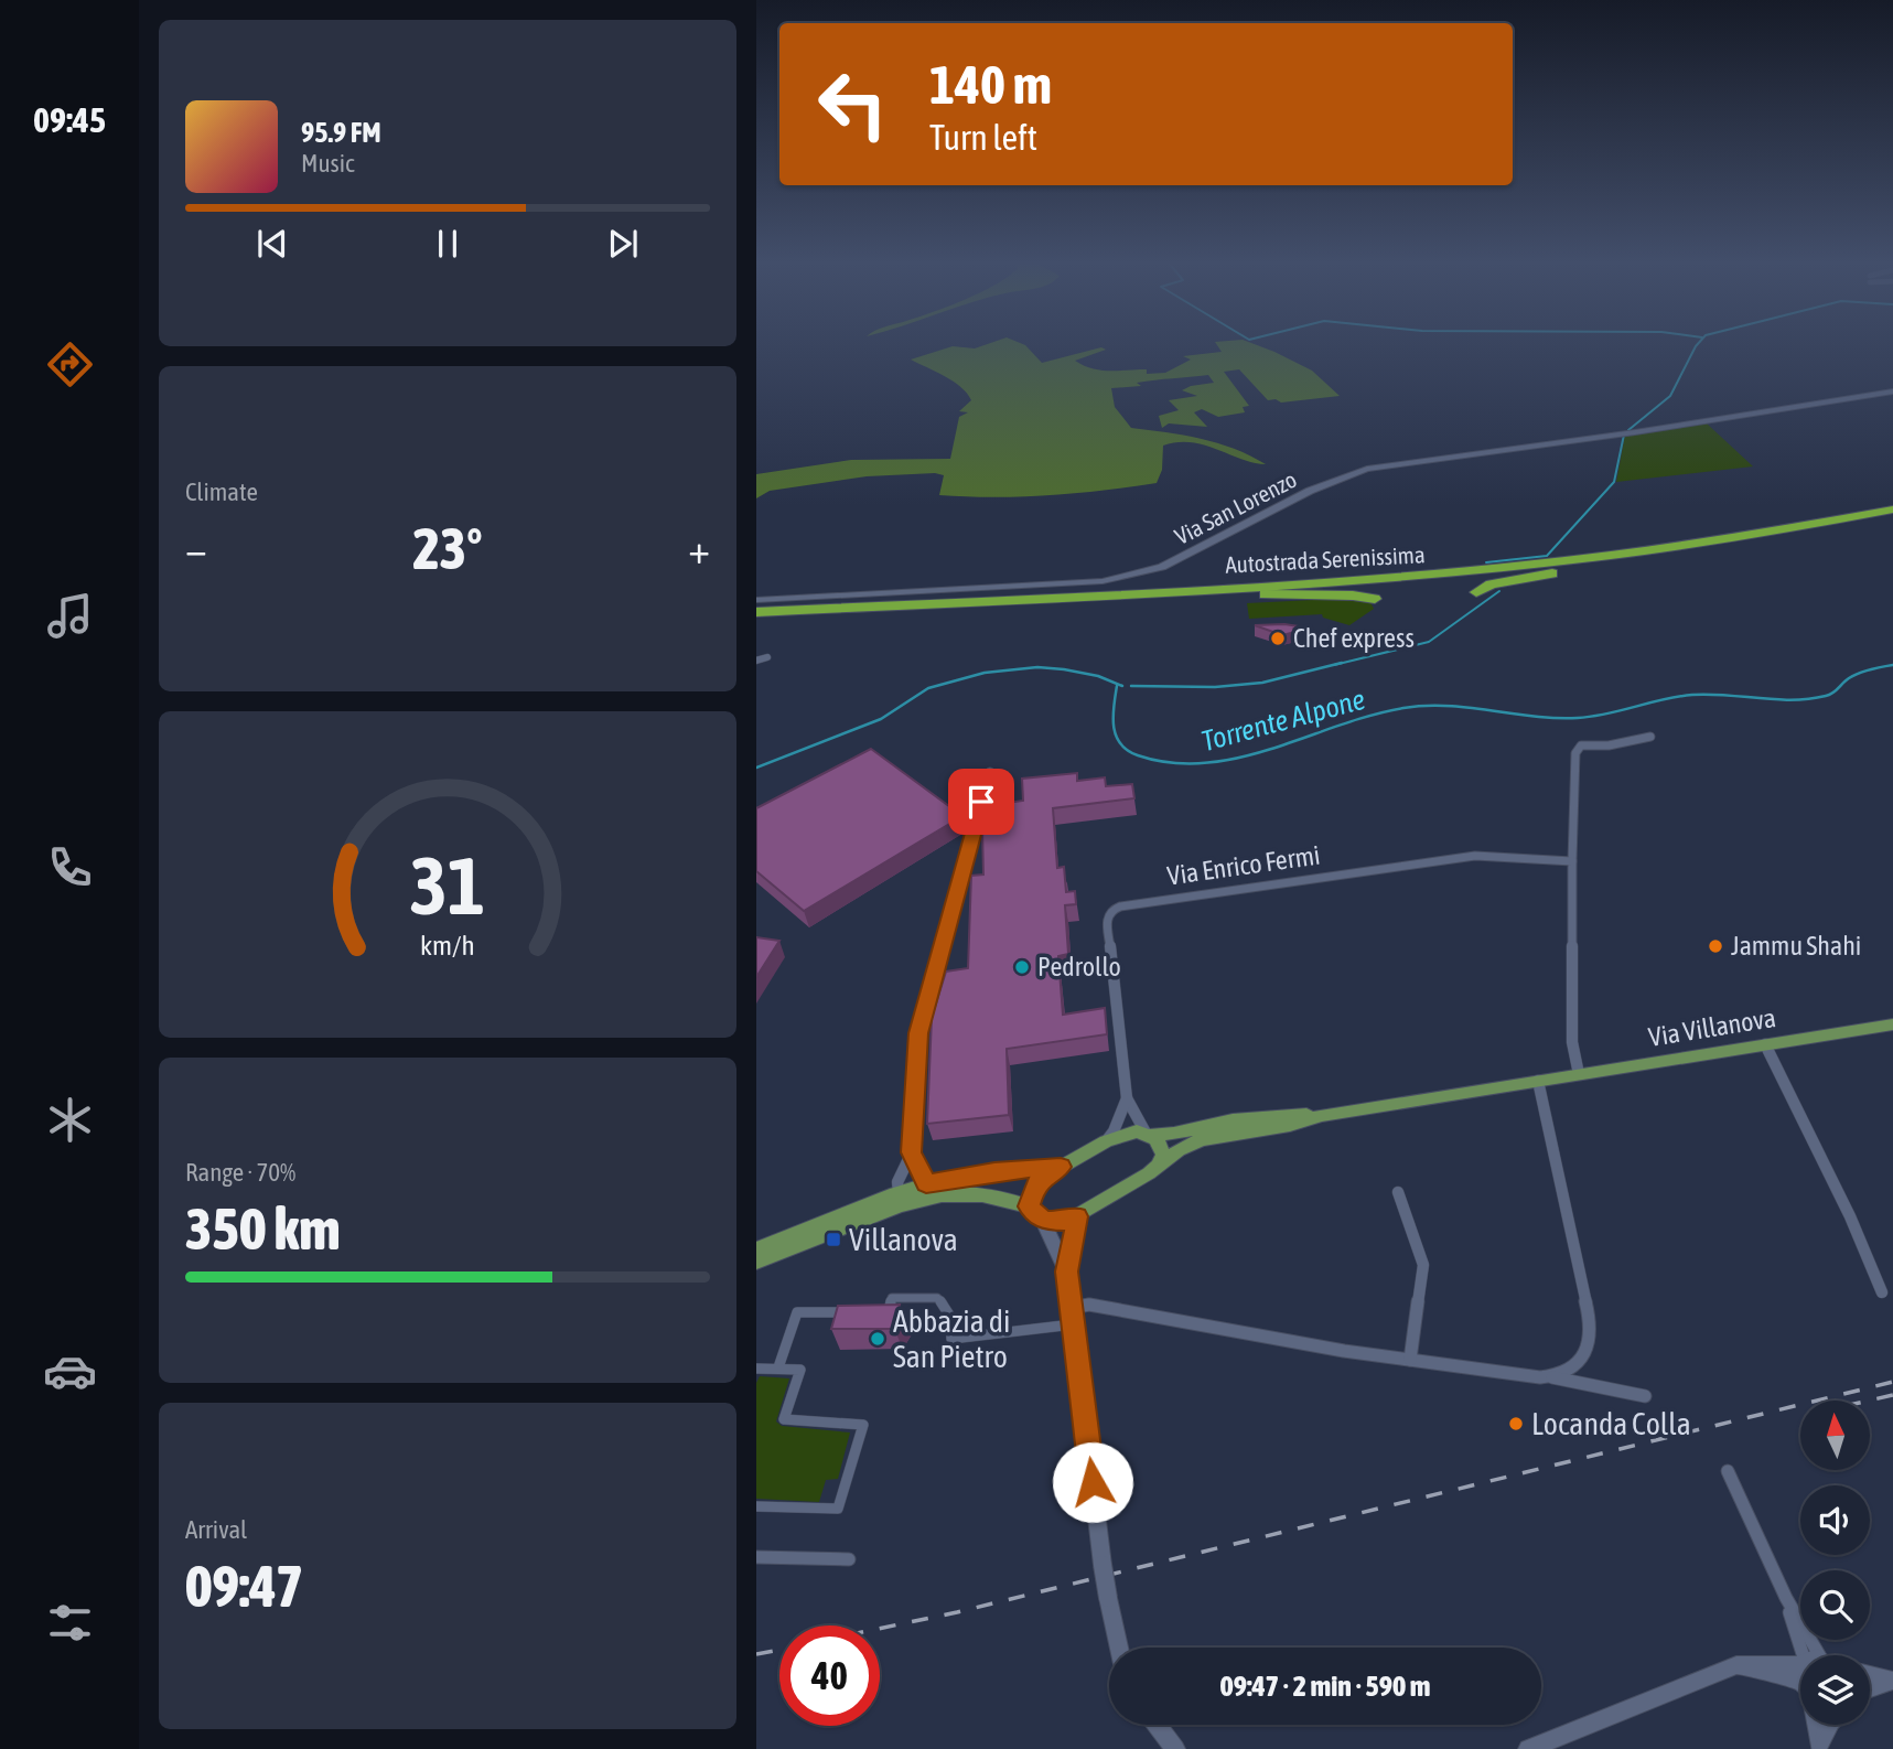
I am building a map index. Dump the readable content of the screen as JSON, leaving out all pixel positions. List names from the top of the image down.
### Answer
{
  "streets": {
    "highway": ["Autostrada Serenissima"],
    "main road": ["Via Villanova"],
    "street": ["Via San Lorenzo", "Via Enrico Fermi"]
  },
  "crossings": [
    ["Via Enrico Fermi", "Via Villanova"]
  ],
  "water": ["Torrente Alpone"],
  "places": {
    "other": [
      "Chef express",
      "Jammu Shahi",
      "Pedrollo",
      "Abbazia di San Pietro",
      "Locanda Colla"
    ],
    "transit": ["Villanova"]
  },
  "north": "top",
  "page": {
    "tabs": "09:45",
    "turn": ["140 m", "Turn left"],
    "song": ["95.9 FM", "Music"],
    "tile": [
      "Climate",
      ["Range · 70%", "350 km"],
      ["Arrival", "09:47"]
    ],
    "heat": ["−", "23°", "+"],
    "limit": "40",
    "trip": "09:47 · 2 min · 590 m",
    "gauge": ["31", "km/h"]
  }
}
